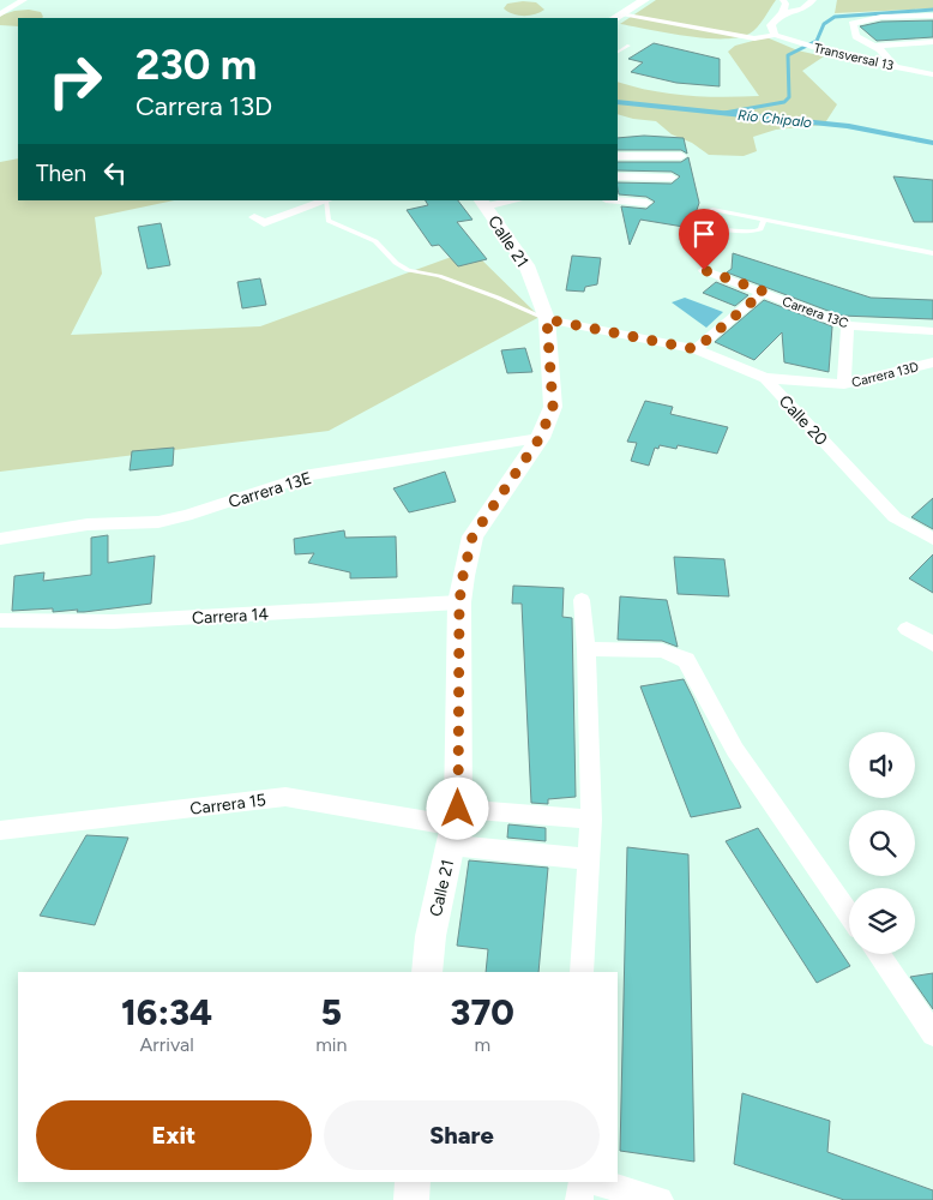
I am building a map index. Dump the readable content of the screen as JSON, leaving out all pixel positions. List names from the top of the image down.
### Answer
{
  "streets": {
    "street": [
      "Transversal 13",
      "Calle 21",
      "Carrera 13C",
      "Carrera 13D",
      "Calle 20",
      "Carrera 13E",
      "Carrera 14",
      "Carrera 15"
    ]
  },
  "crossings": [
    ["Calle 21", "Carrera 13E"],
    ["Calle 21", "Carrera 14"],
    ["Calle 21", "Carrera 15"],
    ["Carrera 13D", "Calle 20"]
  ],
  "water": ["Río Chipalo"],
  "page": {
    "turn": ["230 m", "Carrera 13D"],
    "then": "Then",
    "eta": [
      "16:34",
      "Arrival",
      "5",
      "min",
      "370",
      "m"
    ],
    "buttons": ["Exit", "Share"]
  }
}
